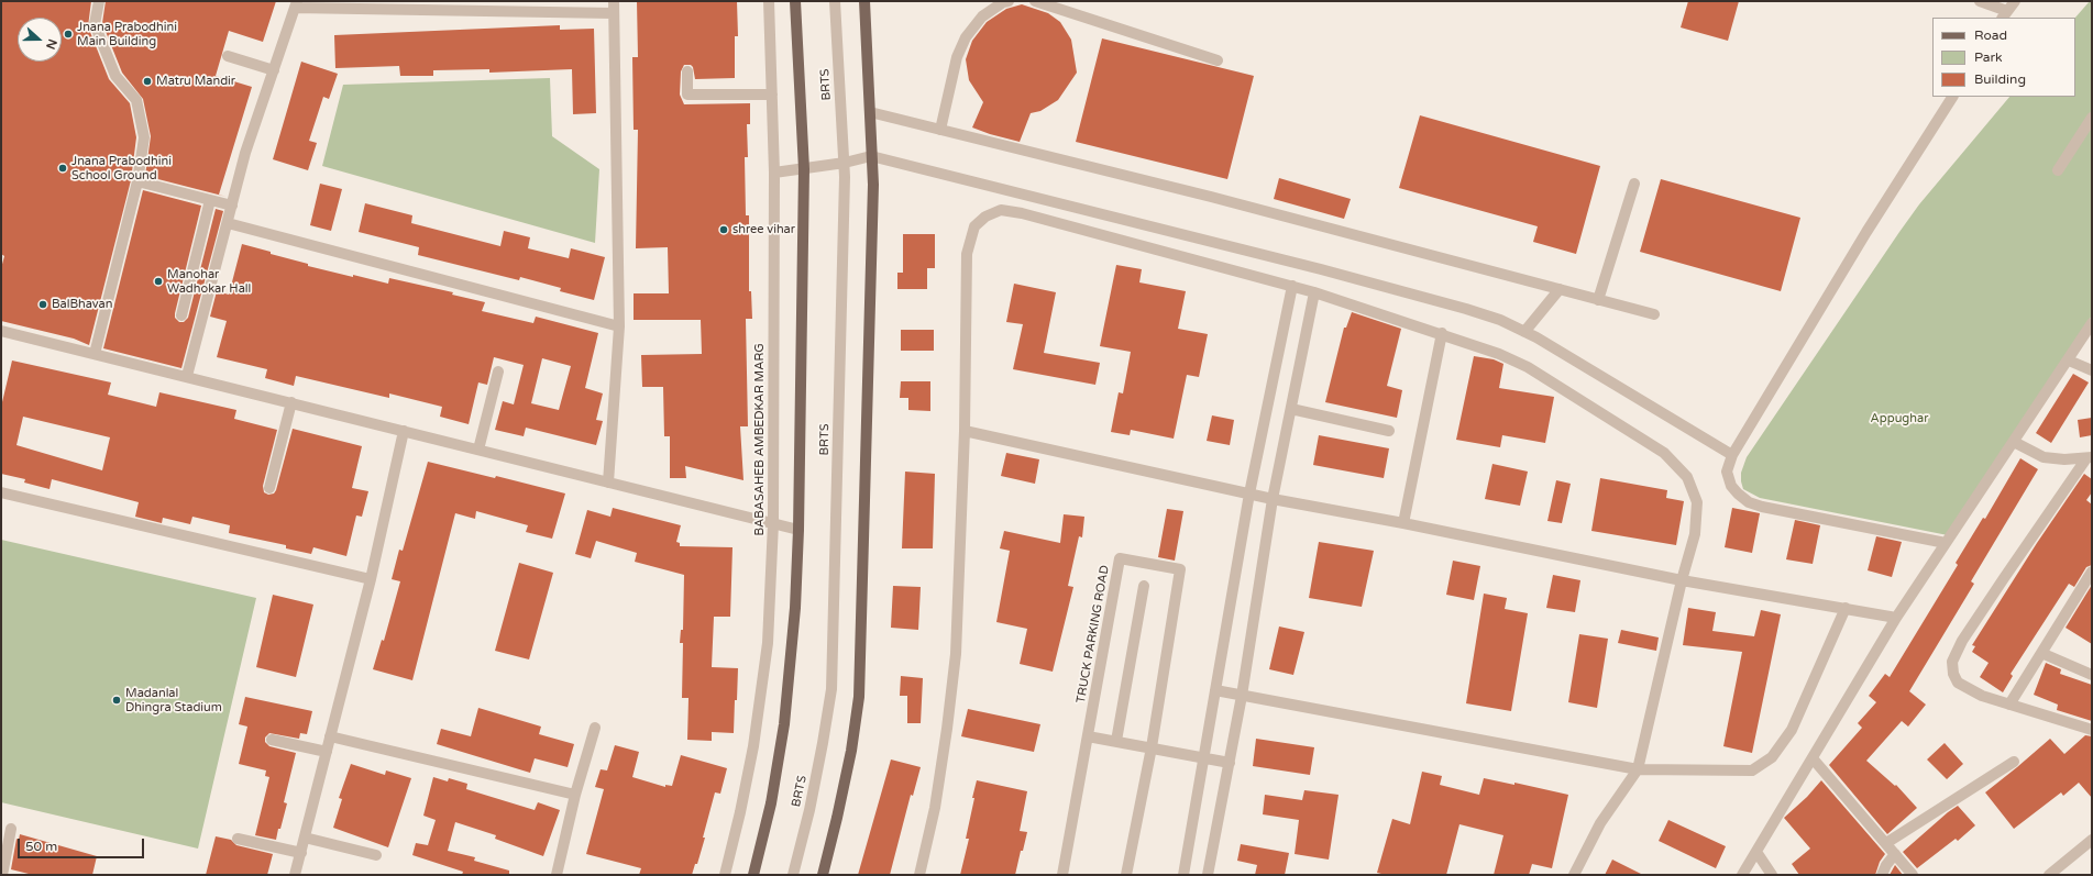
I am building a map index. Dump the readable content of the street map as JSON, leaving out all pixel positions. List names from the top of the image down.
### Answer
{
  "streets": {
    "street": ["BRTS", "BABASAHEB AMBEDKAR MARG", "TRUCK PARKING ROAD"]
  },
  "parks": ["Appughar"],
  "places": [
    "Jnana Prabodhini Main Building",
    "Matru Mandir",
    "Jnana Prabodhini School Ground",
    "shree vihar",
    "Manohar Wadhokar Hall",
    "BalBhavan",
    "Madanlal Dhingra Stadium"
  ],
  "legend": ["Road", "Park", "Building"],
  "scale_bar": "50 m",
  "north": "right"
}
